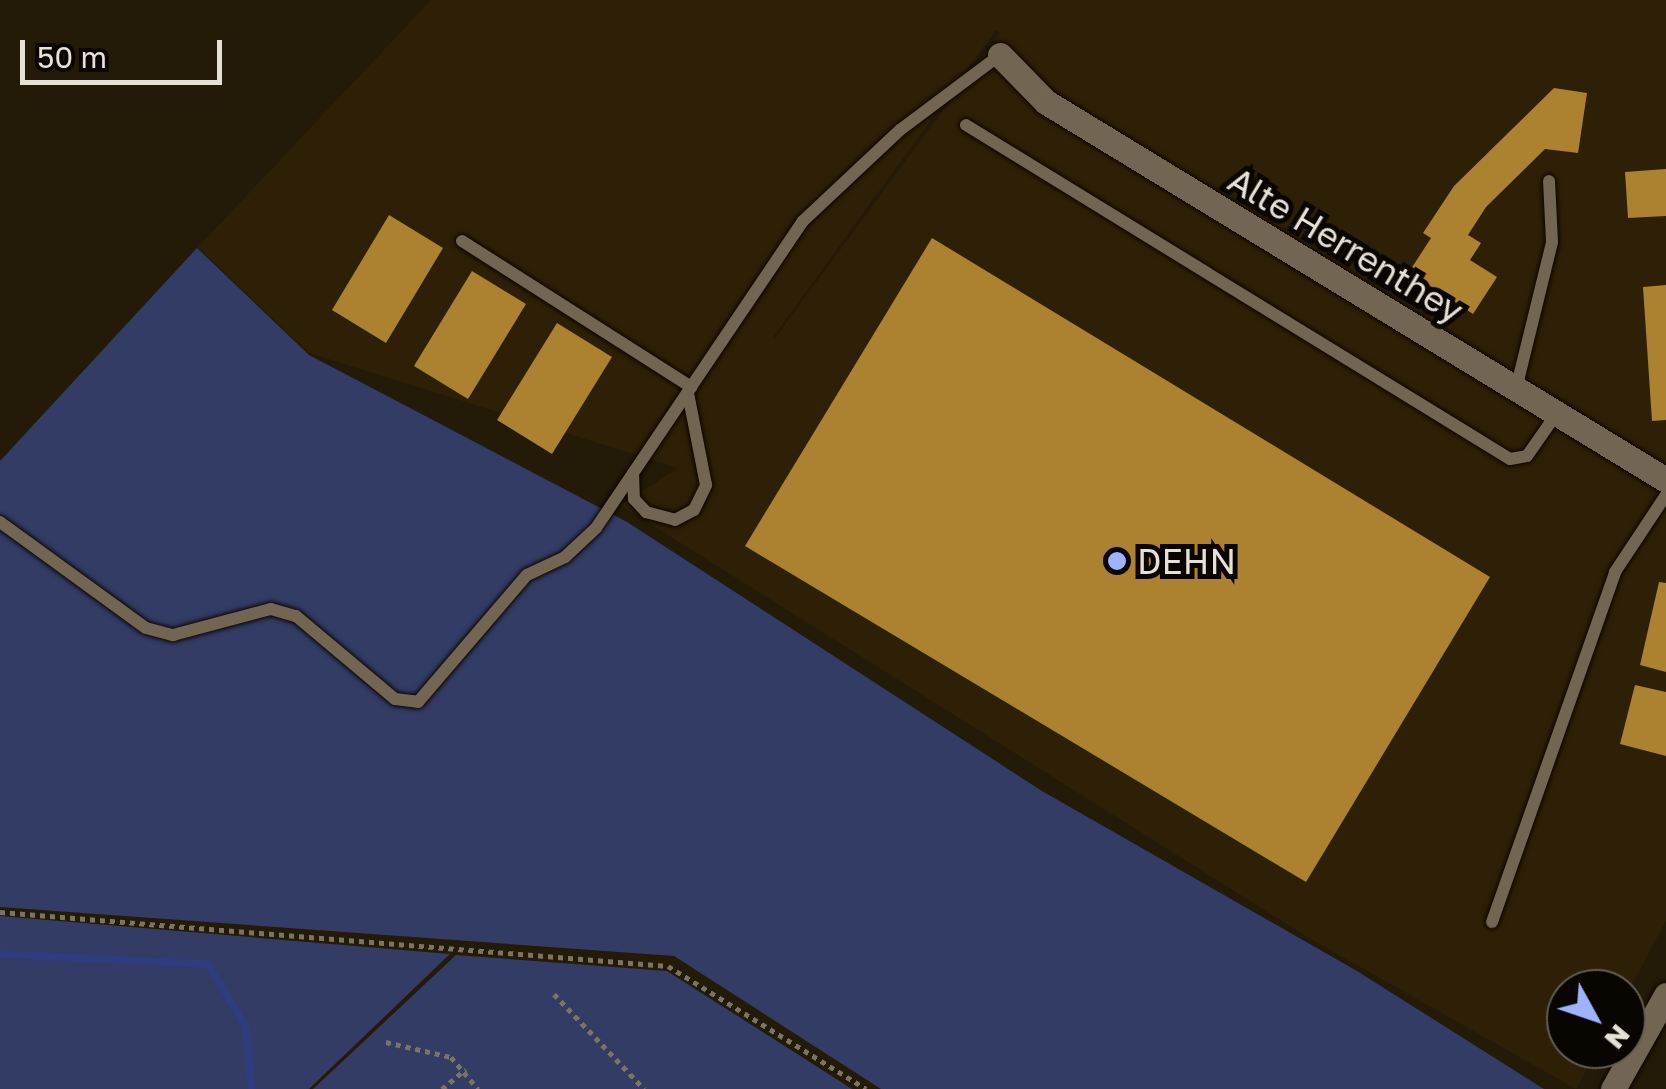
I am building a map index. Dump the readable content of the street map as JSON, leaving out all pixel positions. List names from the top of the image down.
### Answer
{
  "streets": {
    "street": ["Alte Herrenthey"]
  },
  "places": ["DEHN"],
  "scale_bar": "50 m",
  "north": "bottom right"
}
